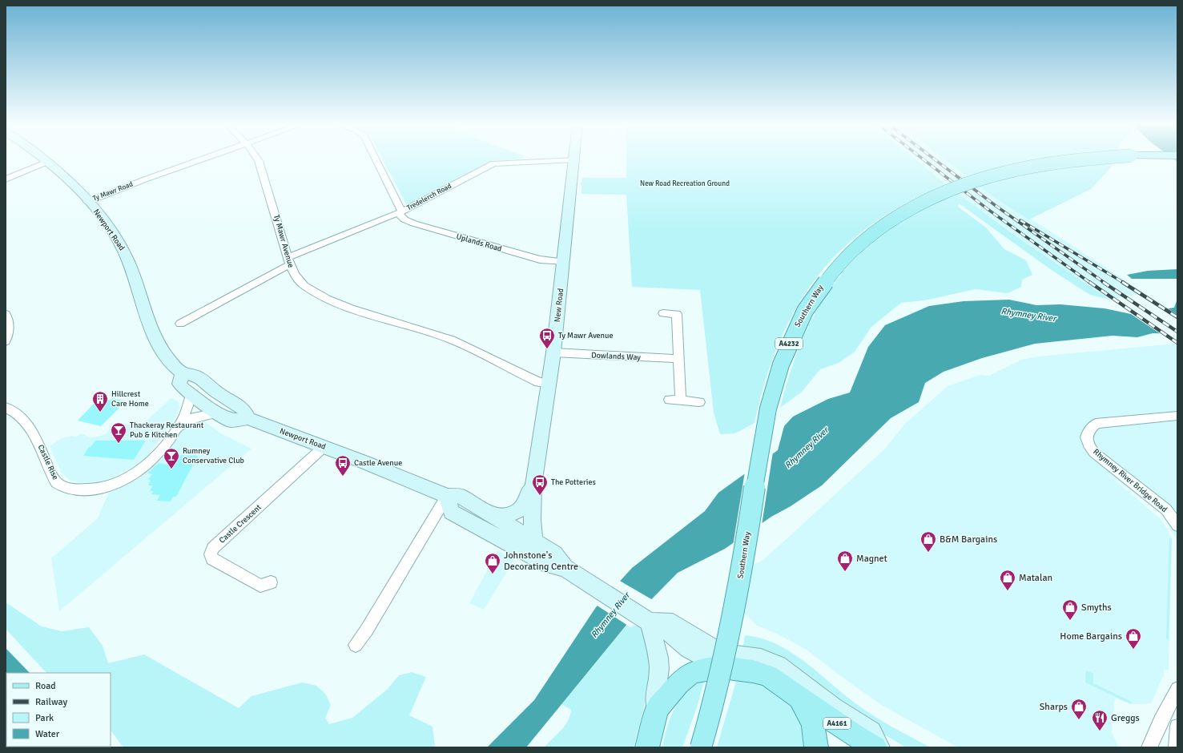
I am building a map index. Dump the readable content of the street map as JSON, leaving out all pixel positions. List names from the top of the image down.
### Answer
{
  "streets": {
    "main road": [
      "Newport Road",
      "New Road",
      "Southern Way",
      "A4232",
      "A4161"
    ],
    "street": [
      "Ty Mawr Road",
      "Tredelerch Road",
      "Ty Mawr Avenue",
      "Uplands Road",
      "Dowlands Way",
      "Castle Rise",
      "Rhymney River Bridge Road",
      "Castle Crescent"
    ]
  },
  "crossings": [
    ["Ty Mawr Road", "Newport Road"],
    ["Tredelerch Road", "Ty Mawr Avenue"],
    ["Tredelerch Road", "Uplands Road"],
    ["Tredelerch Road", "New Road"],
    ["Newport Road", "New Road"],
    ["Newport Road", "Castle Rise"],
    ["Newport Road", "Castle Crescent"],
    ["Newport Road", "A4161"],
    ["Ty Mawr Avenue", "New Road"],
    ["Uplands Road", "New Road"],
    ["New Road", "Dowlands Way"]
  ],
  "water": ["Rhymney River"],
  "parks": ["New Road Recreation Ground"],
  "places": {
    "bus stop": ["Ty Mawr Avenue", "Castle Avenue", "The Potteries"],
    "building": ["Hillcrest Care Home"],
    "bar": ["Thackeray Restaurant Pub & Kitchen", "Rumney Conservative Club"],
    "shop": [
      "B&M Bargains",
      "Magnet",
      "Johnstone's Decorating Centre",
      "Matalan",
      "Smyths",
      "Home Bargains",
      "Sharps"
    ],
    "restaurant": ["Greggs"]
  },
  "legend": [
    "Road",
    "Railway",
    "Park",
    "Water"
  ]
}
